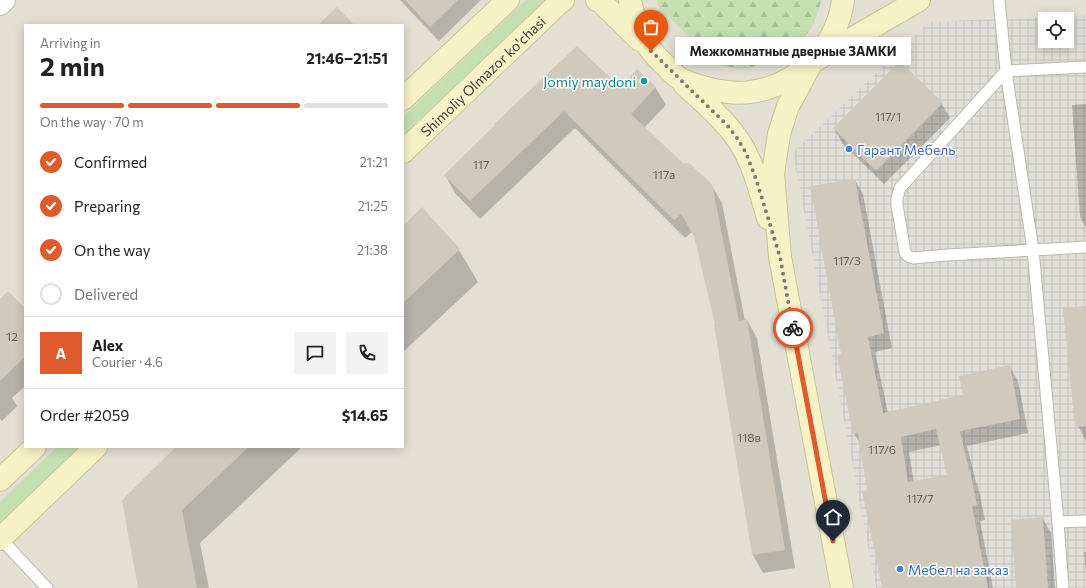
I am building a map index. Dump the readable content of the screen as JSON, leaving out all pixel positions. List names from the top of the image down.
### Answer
{
  "streets": {
    "main road": ["Shimoliy Olmazor ko'chasi"]
  },
  "places": [
    "Межкомнатные дверные ЗАМКИ",
    "Jomiy maydoni",
    "Гарант Мебель",
    "Мебел на заказ"
  ],
  "house_numbers": [
    "117/1",
    "117",
    "117a",
    "117/3",
    "12",
    "118в",
    "117/6",
    "117/7"
  ],
  "page": {
    "heading": ["2 min", "Arriving in", "21:46–21:51"],
    "panel": [
      "Alex",
      "Courier · 4.6",
      "Order #2059",
      "$14.65"
    ],
    "bubble": "Межкомнатные дверные ЗАМКИ",
    "bar": "On the way · 70 m",
    "list": [
      ["Confirmed", "21:21"],
      ["Preparing", "21:25"],
      ["On the way", "21:38"],
      "Delivered"
    ],
    "round": "A"
  }
}
